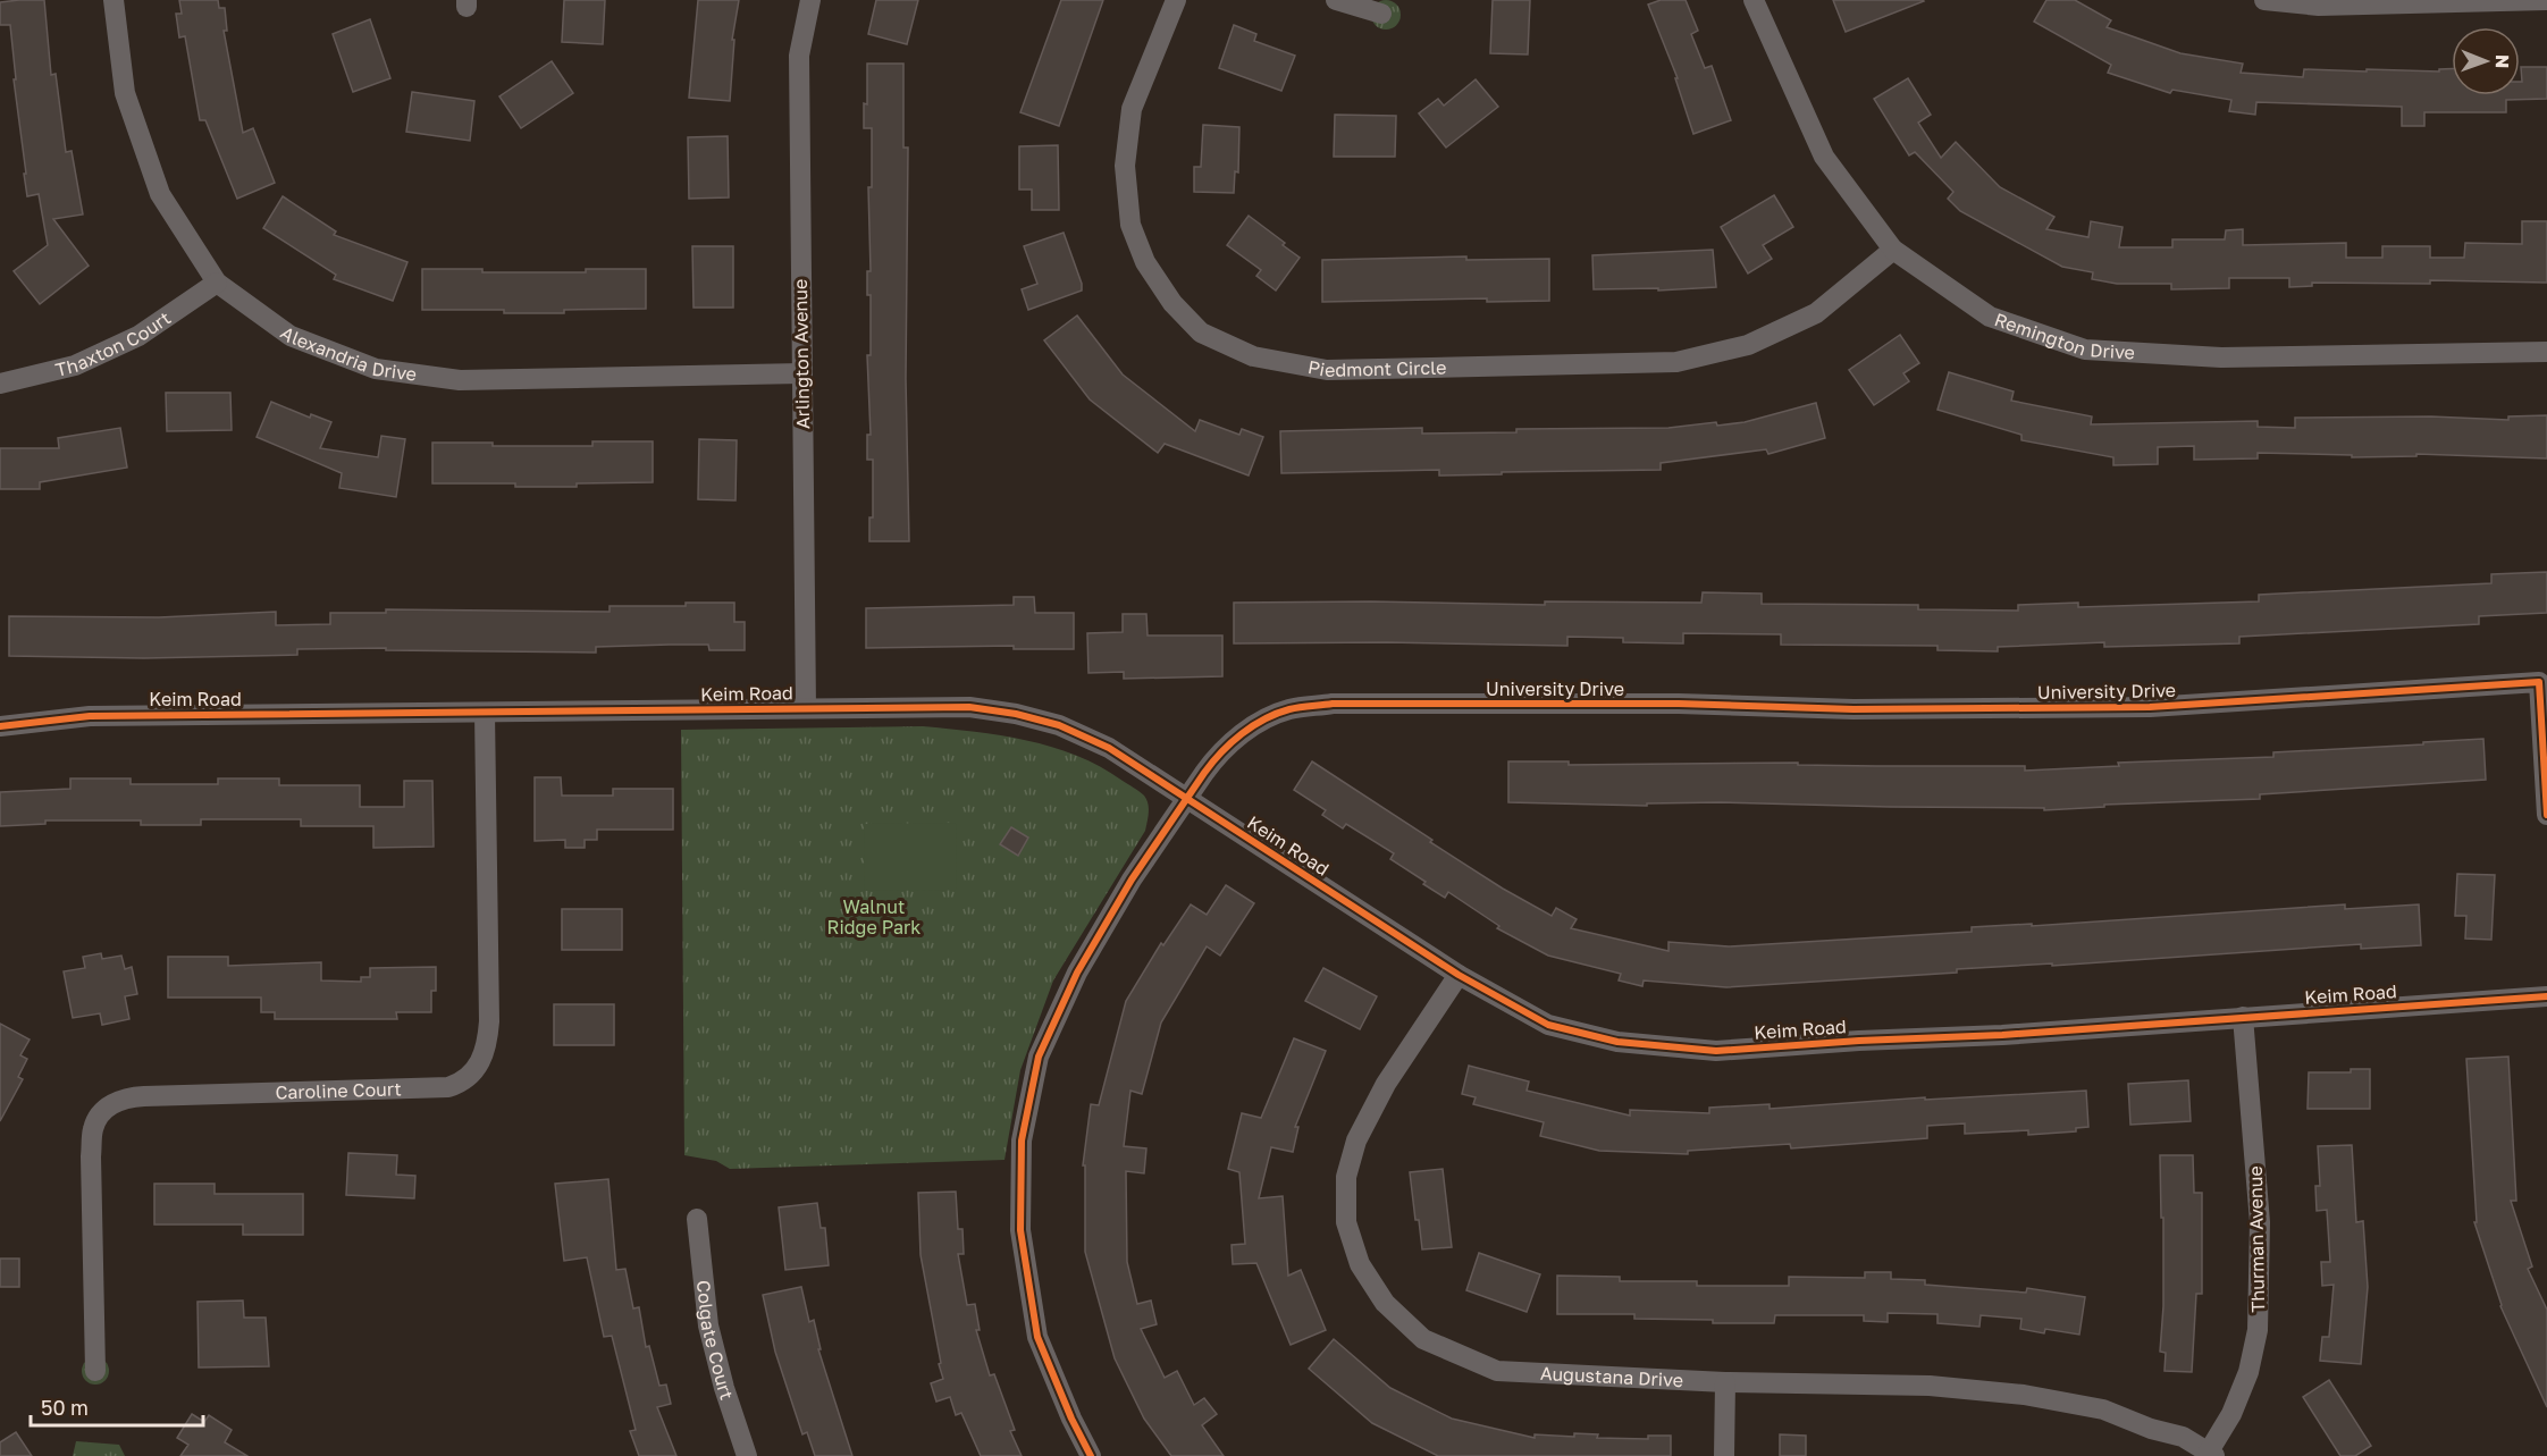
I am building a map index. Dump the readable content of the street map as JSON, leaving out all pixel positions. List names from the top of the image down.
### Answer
{
  "streets": {
    "street": [
      "Remington Drive",
      "Thaxton Court",
      "Alexandria Drive",
      "Arlington Avenue",
      "Piedmont Circle",
      "University Drive",
      "Keim Road",
      "Caroline Court",
      "Thurman Avenue",
      "Colgate Court",
      "Augustana Drive"
    ]
  },
  "crossings": [
    ["Remington Drive", "Piedmont Circle"],
    ["Thaxton Court", "Alexandria Drive"],
    ["Alexandria Drive", "Arlington Avenue"],
    ["Arlington Avenue", "Keim Road"],
    ["University Drive", "Keim Road"],
    ["Keim Road", "Caroline Court"],
    ["Keim Road", "Thurman Avenue"],
    ["Keim Road", "Augustana Drive"],
    ["Thurman Avenue", "Augustana Drive"]
  ],
  "parks": ["Walnut Ridge Park"],
  "scale_bar": "50 m",
  "north": "right"
}
